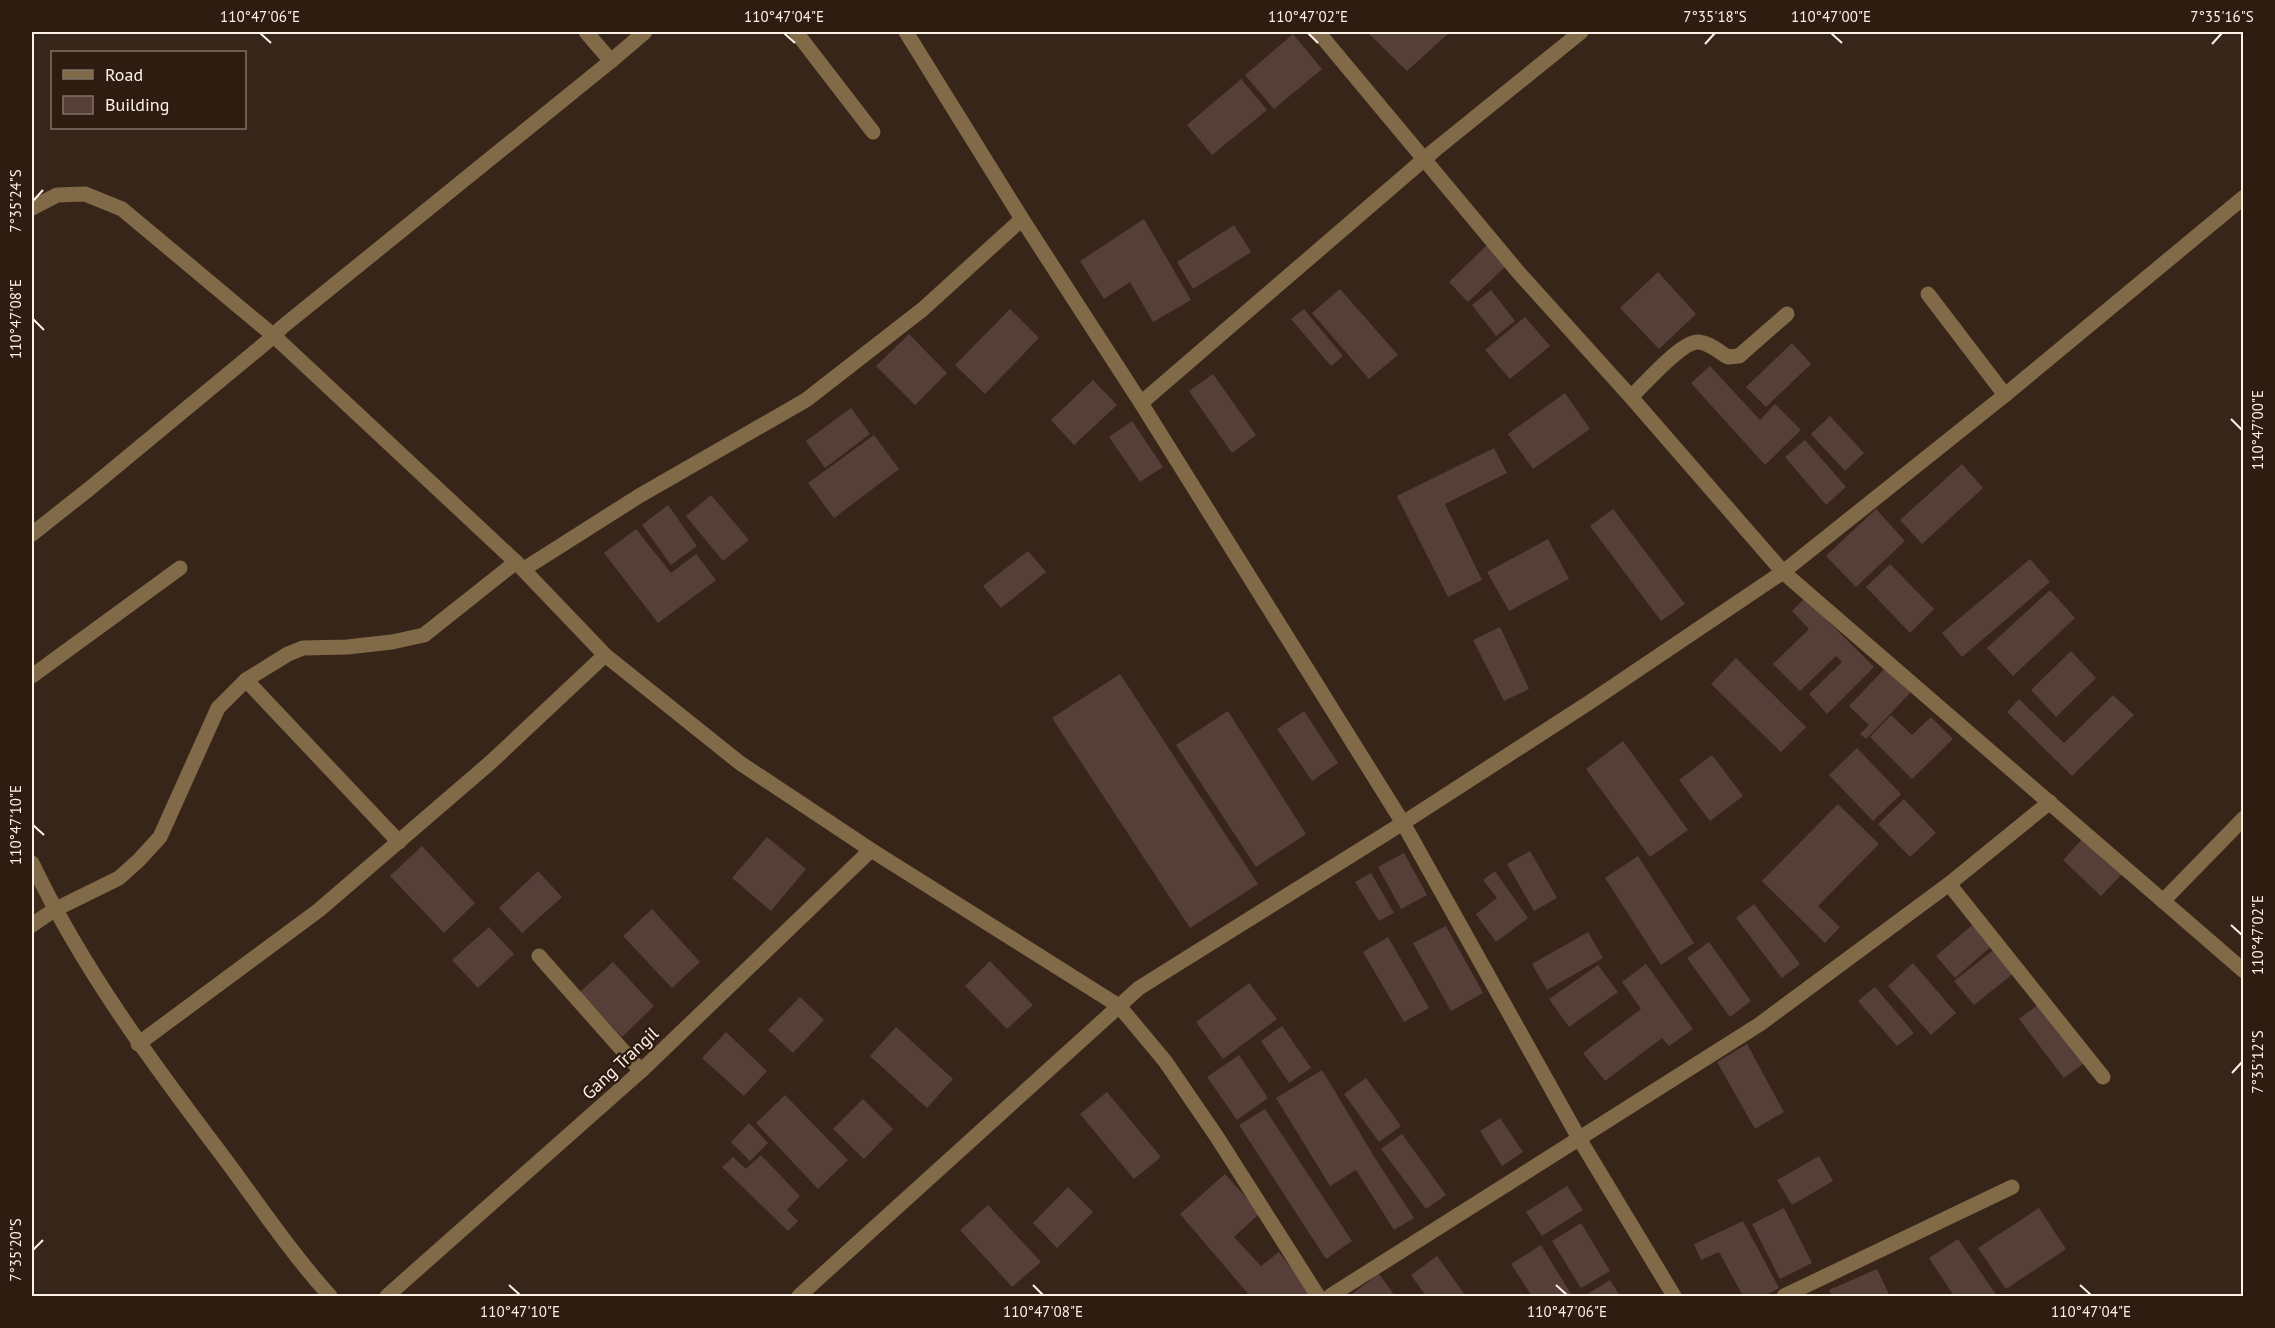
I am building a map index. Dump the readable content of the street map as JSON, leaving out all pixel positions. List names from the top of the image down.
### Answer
{
  "streets": {
    "street": ["Gang Trangil"]
  },
  "legend": ["Road", "Building"],
  "coordinates": [
    "110°47'06\"E",
    "110°47'04\"E",
    "110°47'02\"E",
    "7°35'18\"S",
    "110°47'00\"E",
    "7°35'16\"S",
    "7°35'24\"S",
    "110°47'08\"E",
    "110°47'10\"E",
    "7°35'12\"S",
    "7°35'20\"S"
  ]
}
